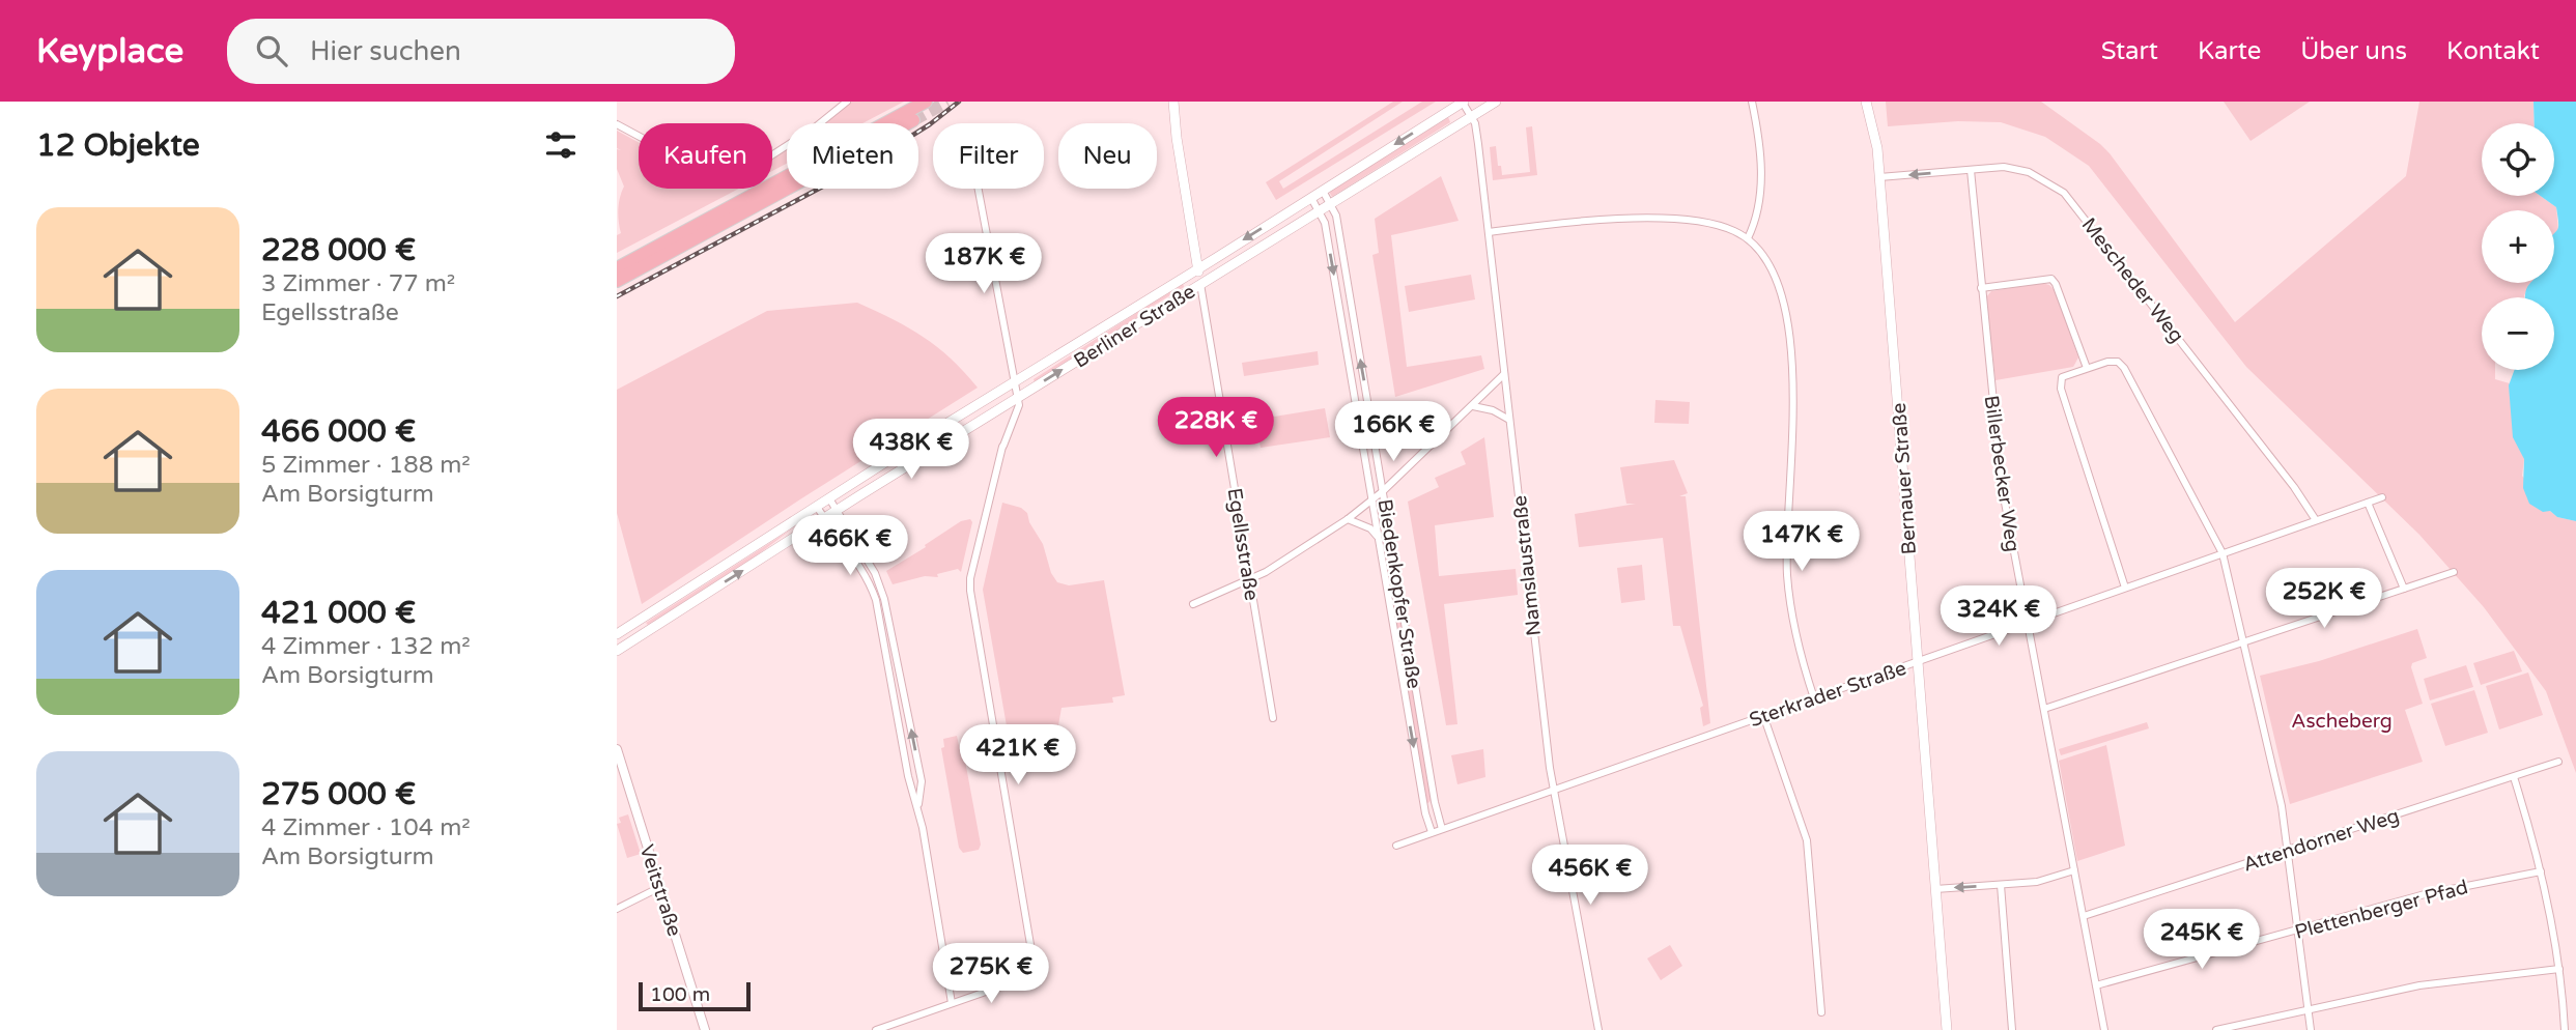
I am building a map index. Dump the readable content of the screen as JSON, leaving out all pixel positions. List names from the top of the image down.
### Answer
{
  "streets": {
    "main road": ["Berliner Straße", "Bernauer Straße"],
    "street": [
      "Mescheder Weg",
      "Billerbecker Weg",
      "Egellsstraße",
      "Namslaustraße",
      "Biedenkopfer Straße",
      "Sterkrader Straße",
      "Attendorner Weg",
      "Veitstraße",
      "Plettenberger Pfad"
    ]
  },
  "crossings": [
    ["Mescheder Weg", "Billerbecker Weg"],
    ["Mescheder Weg", "Bernauer Straße"],
    ["Mescheder Weg", "Sterkrader Straße"],
    ["Berliner Straße", "Egellsstraße"],
    ["Berliner Straße", "Namslaustraße"],
    ["Berliner Straße", "Biedenkopfer Straße"],
    ["Billerbecker Weg", "Sterkrader Straße"],
    ["Billerbecker Weg", "Attendorner Weg"],
    ["Billerbecker Weg", "Plettenberger Pfad"],
    ["Bernauer Straße", "Sterkrader Straße"],
    ["Namslaustraße", "Sterkrader Straße"],
    ["Biedenkopfer Straße", "Sterkrader Straße"]
  ],
  "parks": ["Ascheberg"],
  "scale_bar": "100 m",
  "page": {
    "header": "Keyplace",
    "search": "Hier suchen",
    "nav": [
      "Start",
      "Karte",
      "Über uns",
      "Kontakt"
    ],
    "heading": "12 Objekte",
    "map_buttons": ["+", "−"],
    "chip": [
      "Kaufen",
      "Mieten",
      "Filter",
      "Neu"
    ],
    "list": [
      {
        "name": "228 000 €",
        "note": "3 Zimmer · 77 m² · Egellsstraße"
      },
      {
        "name": "466 000 €",
        "note": "5 Zimmer · 188 m² · Am Borsigturm"
      },
      {
        "name": "421 000 €",
        "note": "4 Zimmer · 132 m² · Am Borsigturm"
      },
      {
        "name": "275 000 €",
        "note": "4 Zimmer · 104 m² · Am Borsigturm"
      }
    ],
    "price": [
      "187K €",
      "228K €",
      "166K €",
      "438K €",
      "147K €",
      "466K €",
      "252K €",
      "324K €",
      "421K €",
      "456K €",
      "245K €",
      "275K €"
    ],
    "scale": "100 m"
  }
}
